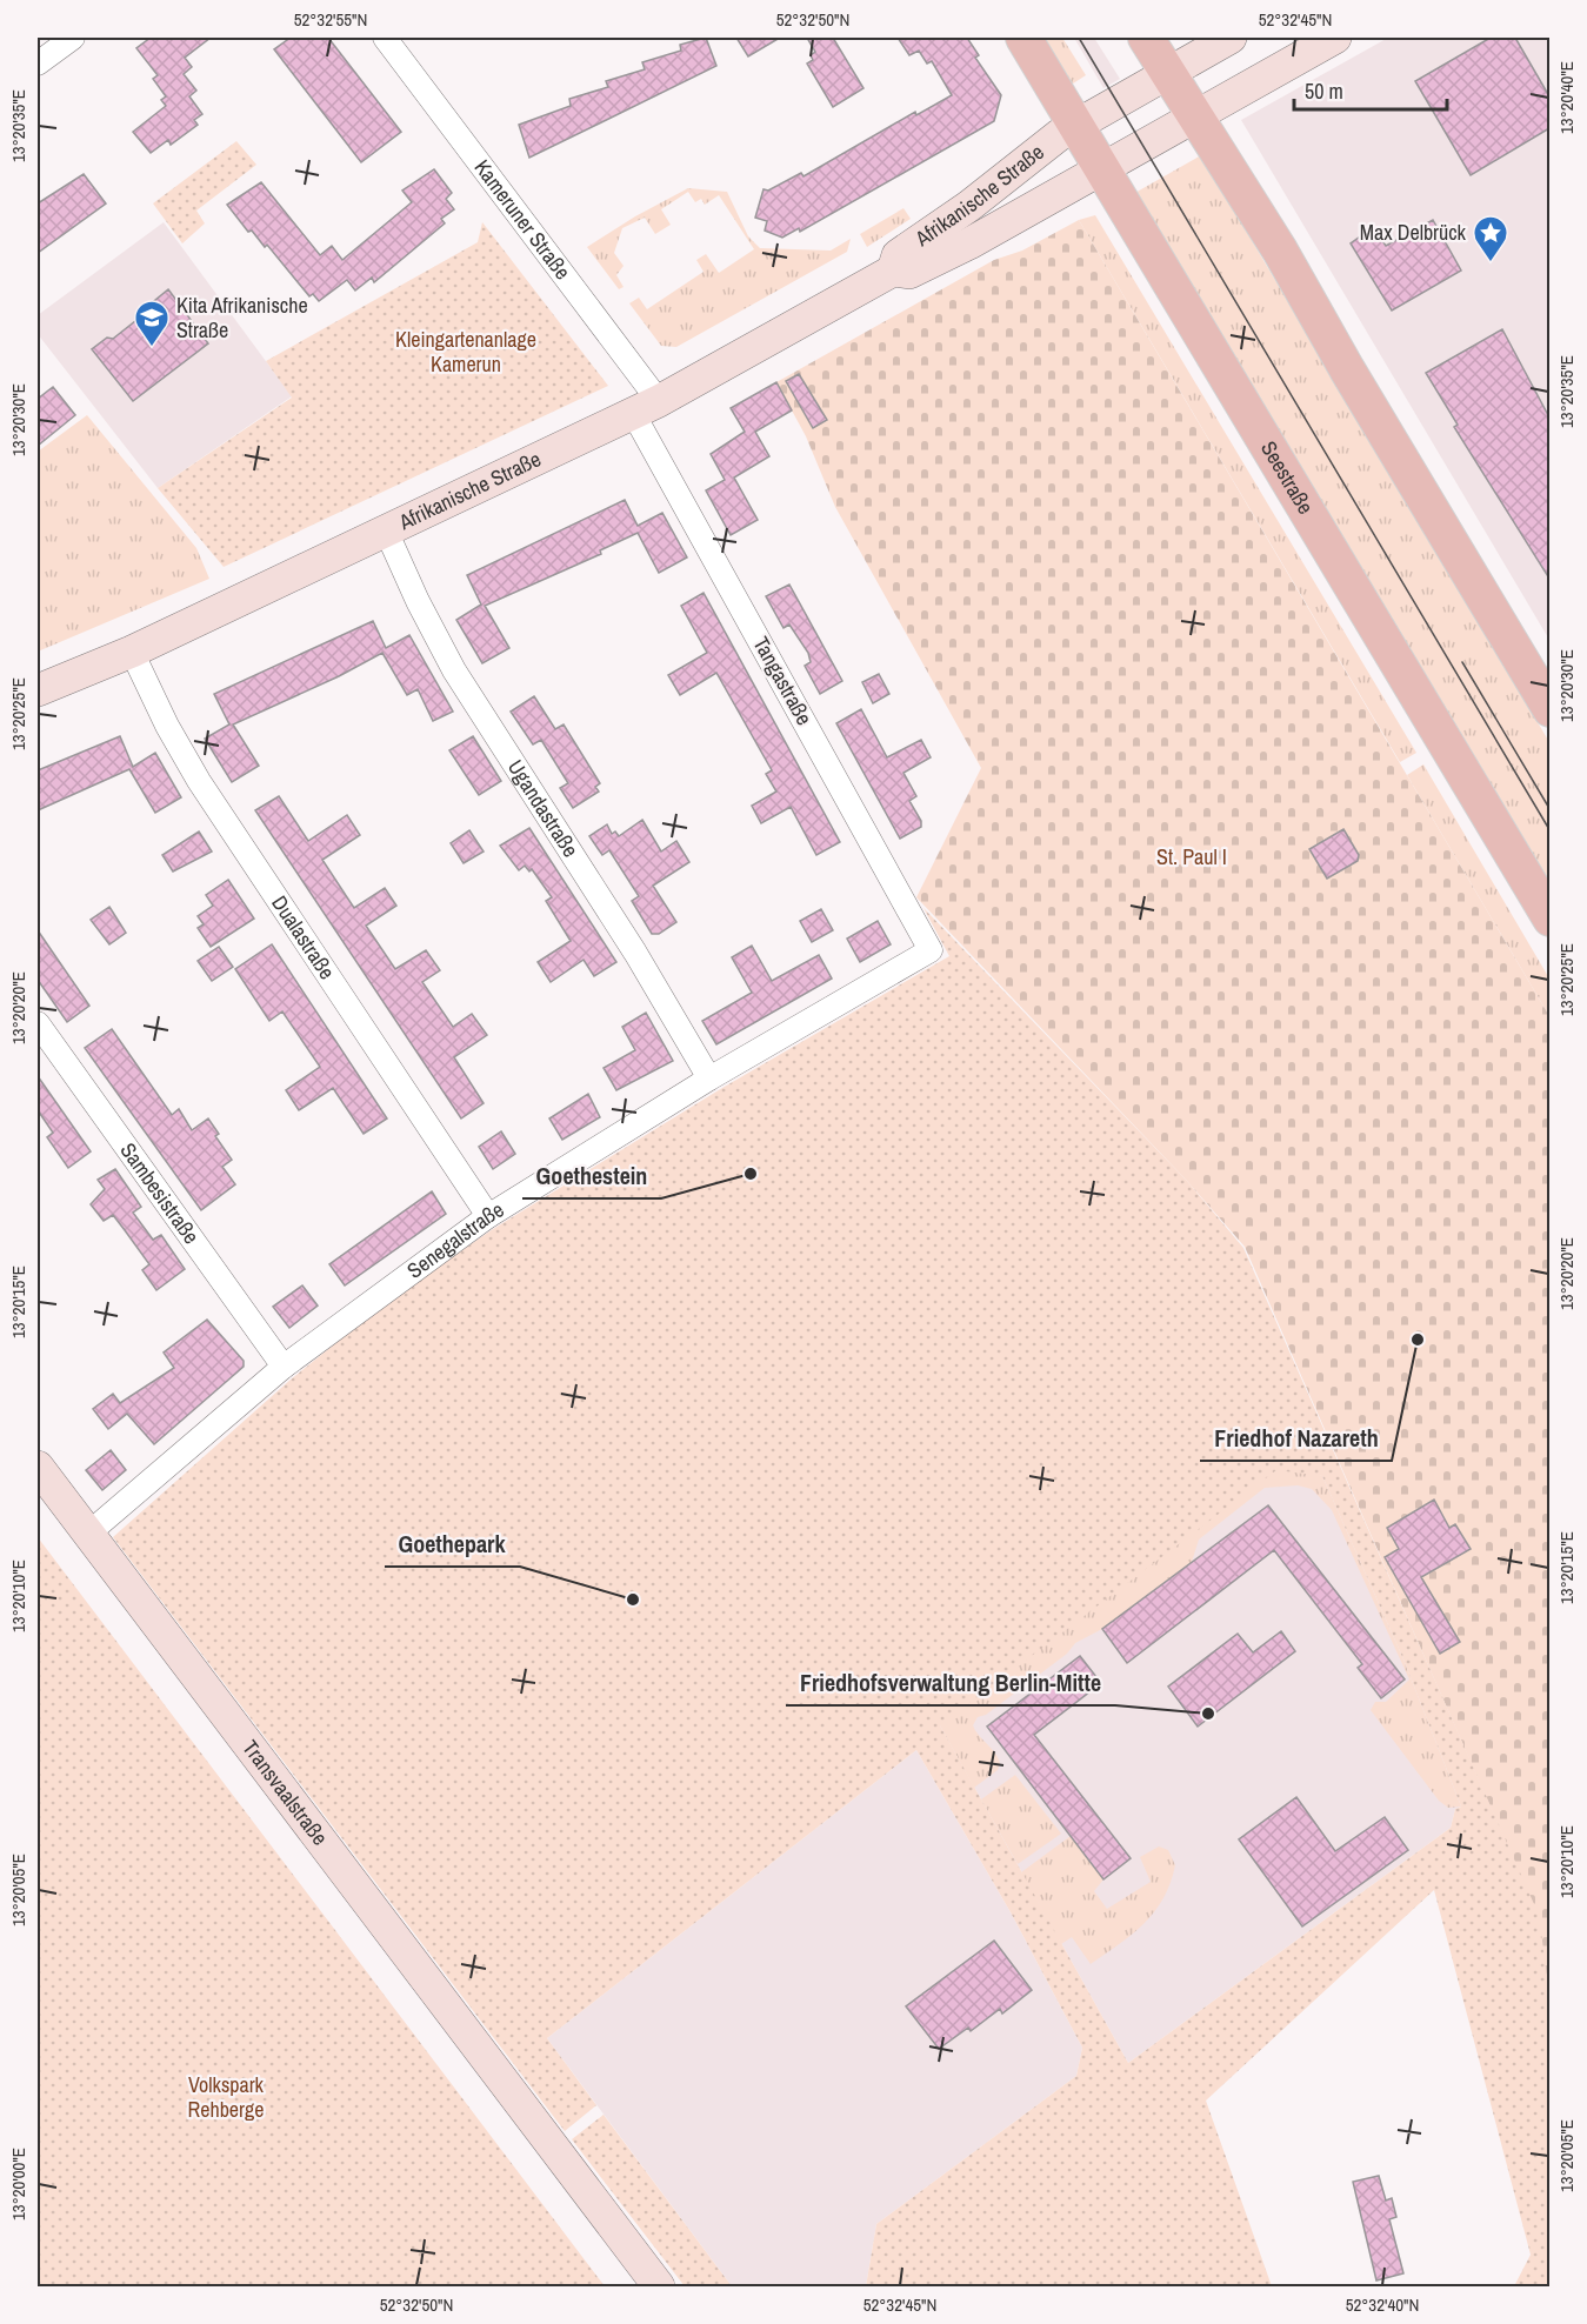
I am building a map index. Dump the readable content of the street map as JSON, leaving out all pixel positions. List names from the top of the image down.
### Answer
{
  "streets": {
    "main road": ["Seestraße"],
    "street": [
      "Afrikanische Straße",
      "Kameruner Straße",
      "Tangastraße",
      "Ugandastraße",
      "Dualastraße",
      "Sambesistraße",
      "Senegalstraße",
      "Transvaalstraße"
    ]
  },
  "crossings": [
    ["Afrikanische Straße", "Kameruner Straße"],
    ["Afrikanische Straße", "Seestraße"],
    ["Afrikanische Straße", "Tangastraße"],
    ["Afrikanische Straße", "Ugandastraße"],
    ["Afrikanische Straße", "Dualastraße"],
    ["Kameruner Straße", "Tangastraße"],
    ["Tangastraße", "Senegalstraße"],
    ["Ugandastraße", "Senegalstraße"],
    ["Dualastraße", "Senegalstraße"],
    ["Sambesistraße", "Senegalstraße"],
    ["Senegalstraße", "Transvaalstraße"]
  ],
  "parks": ["Kleingartenanlage Kamerun", "St. Paul I", "Volkspark Rehberge"],
  "places": {
    "place": ["Max Delbrück"],
    "school or university": ["Kita Afrikanische Straße"],
    "other": [
      "Goethestein",
      "Friedhof Nazareth",
      "Goethepark",
      "Friedhofsverwaltung Berlin-Mitte"
    ]
  },
  "scale_bar": "50 m",
  "coordinates": [
    "52°32'55\"N",
    "52°32'50\"N",
    "52°32'45\"N",
    "13°20'40\"E",
    "13°20'35\"E",
    "13°20'30\"E",
    "13°20'25\"E",
    "13°20'20\"E",
    "13°20'15\"E",
    "13°20'10\"E",
    "13°20'05\"E",
    "13°20'00\"E",
    "52°32'40\"N"
  ]
}
